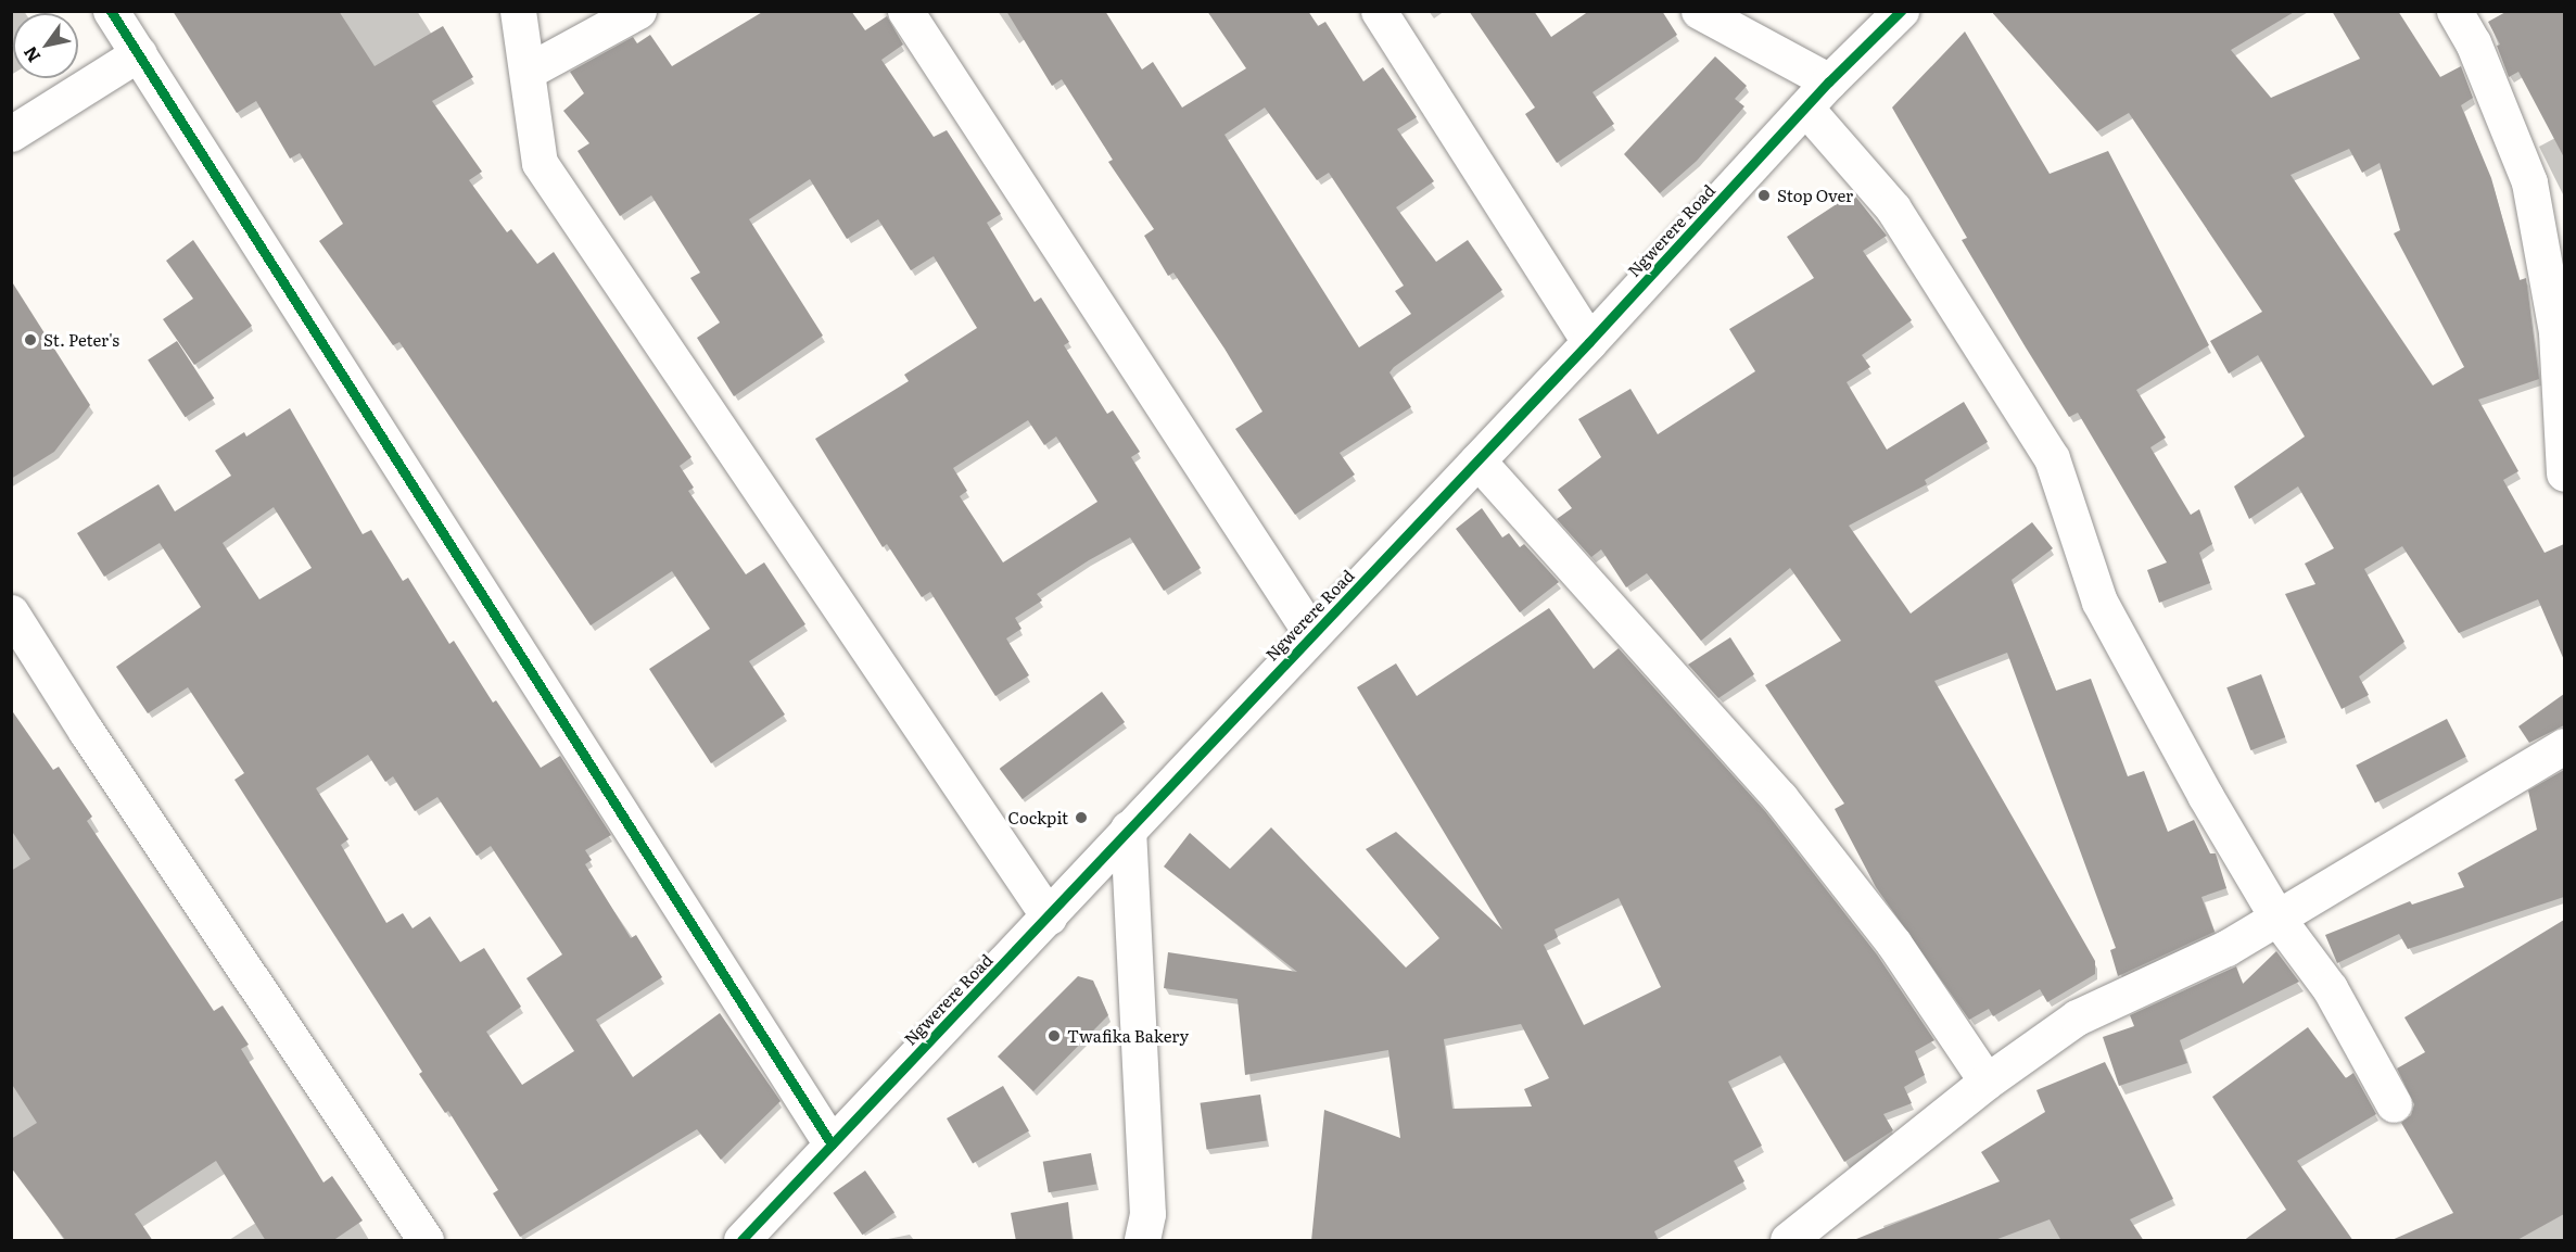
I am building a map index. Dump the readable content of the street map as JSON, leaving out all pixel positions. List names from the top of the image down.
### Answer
{
  "streets": {
    "street": ["Ngwerere Road"]
  },
  "places": [
    "Stop Over",
    "St. Peter's",
    "Cockpit",
    "Twafika Bakery"
  ],
  "north": "bottom left"
}
